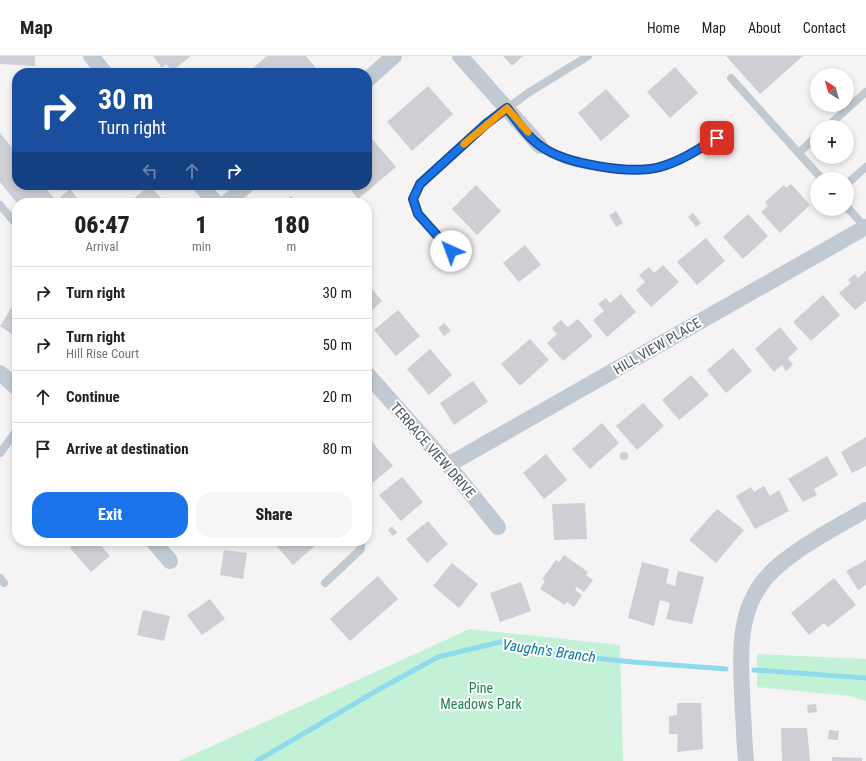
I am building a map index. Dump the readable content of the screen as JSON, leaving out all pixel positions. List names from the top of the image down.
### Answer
{
  "streets": {
    "street": ["HILL VIEW PLACE", "TERRACE VIEW DRIVE"]
  },
  "crossings": [
    ["HILL VIEW PLACE", "TERRACE VIEW DRIVE"]
  ],
  "water": ["Vaughn's Branch"],
  "parks": ["Pine Meadows Park"],
  "north": "top left",
  "page": {
    "header": "Map",
    "nav": [
      "Home",
      "Map",
      "About",
      "Contact"
    ],
    "map_buttons": ["+", "−"],
    "turn": ["30 m", "Turn right"],
    "eta": [
      "06:47",
      "Arrival",
      "1",
      "min",
      "180",
      "m"
    ],
    "list": [
      {
        "name": "Turn right",
        "value": "30 m"
      },
      {
        "name": "Turn right",
        "note": "Hill Rise Court",
        "value": "50 m"
      },
      {
        "name": "Continue",
        "value": "20 m"
      },
      {
        "name": "Arrive at destination",
        "value": "80 m"
      }
    ],
    "buttons": ["Exit", "Share"]
  }
}
